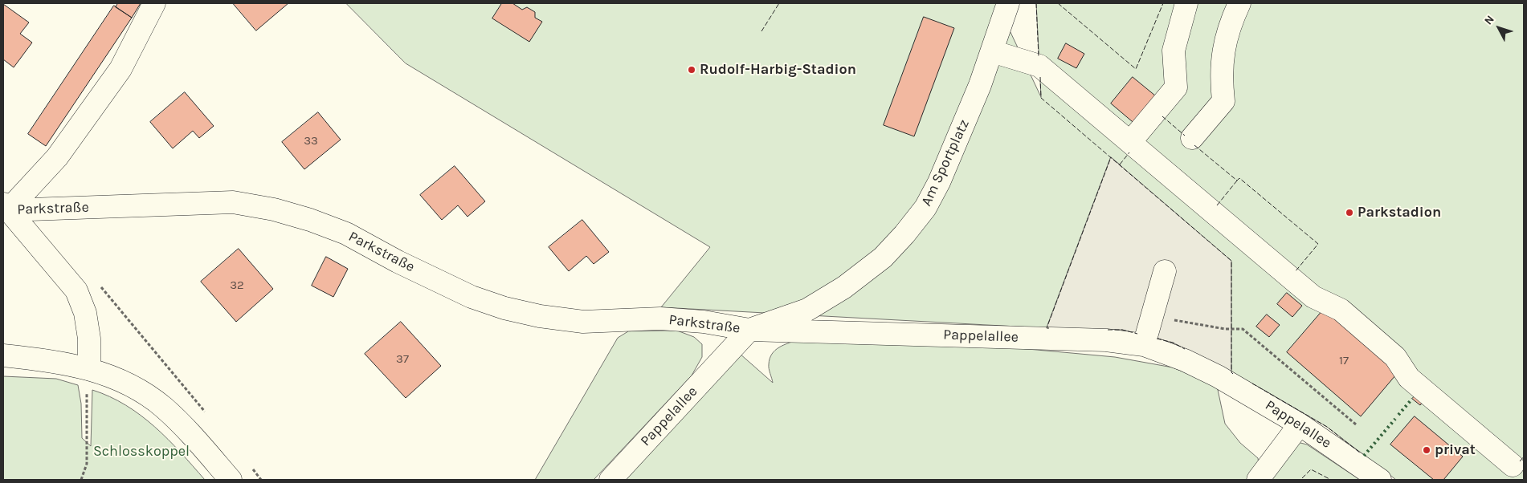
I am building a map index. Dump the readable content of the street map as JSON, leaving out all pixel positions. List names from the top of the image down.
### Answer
{
  "streets": {
    "main road": ["Am Sportplatz", "Parkstraße", "Pappelallee"]
  },
  "crossings": [
    ["Am Sportplatz", "Parkstraße"],
    ["Am Sportplatz", "Pappelallee"],
    ["Parkstraße", "Pappelallee"]
  ],
  "parks": ["Schlosskoppel"],
  "places": ["Rudolf-Harbig-Stadion", "Parkstadion", "privat"],
  "house_numbers": [
    "33",
    "32",
    "37",
    "17"
  ],
  "north": "top left"
}
